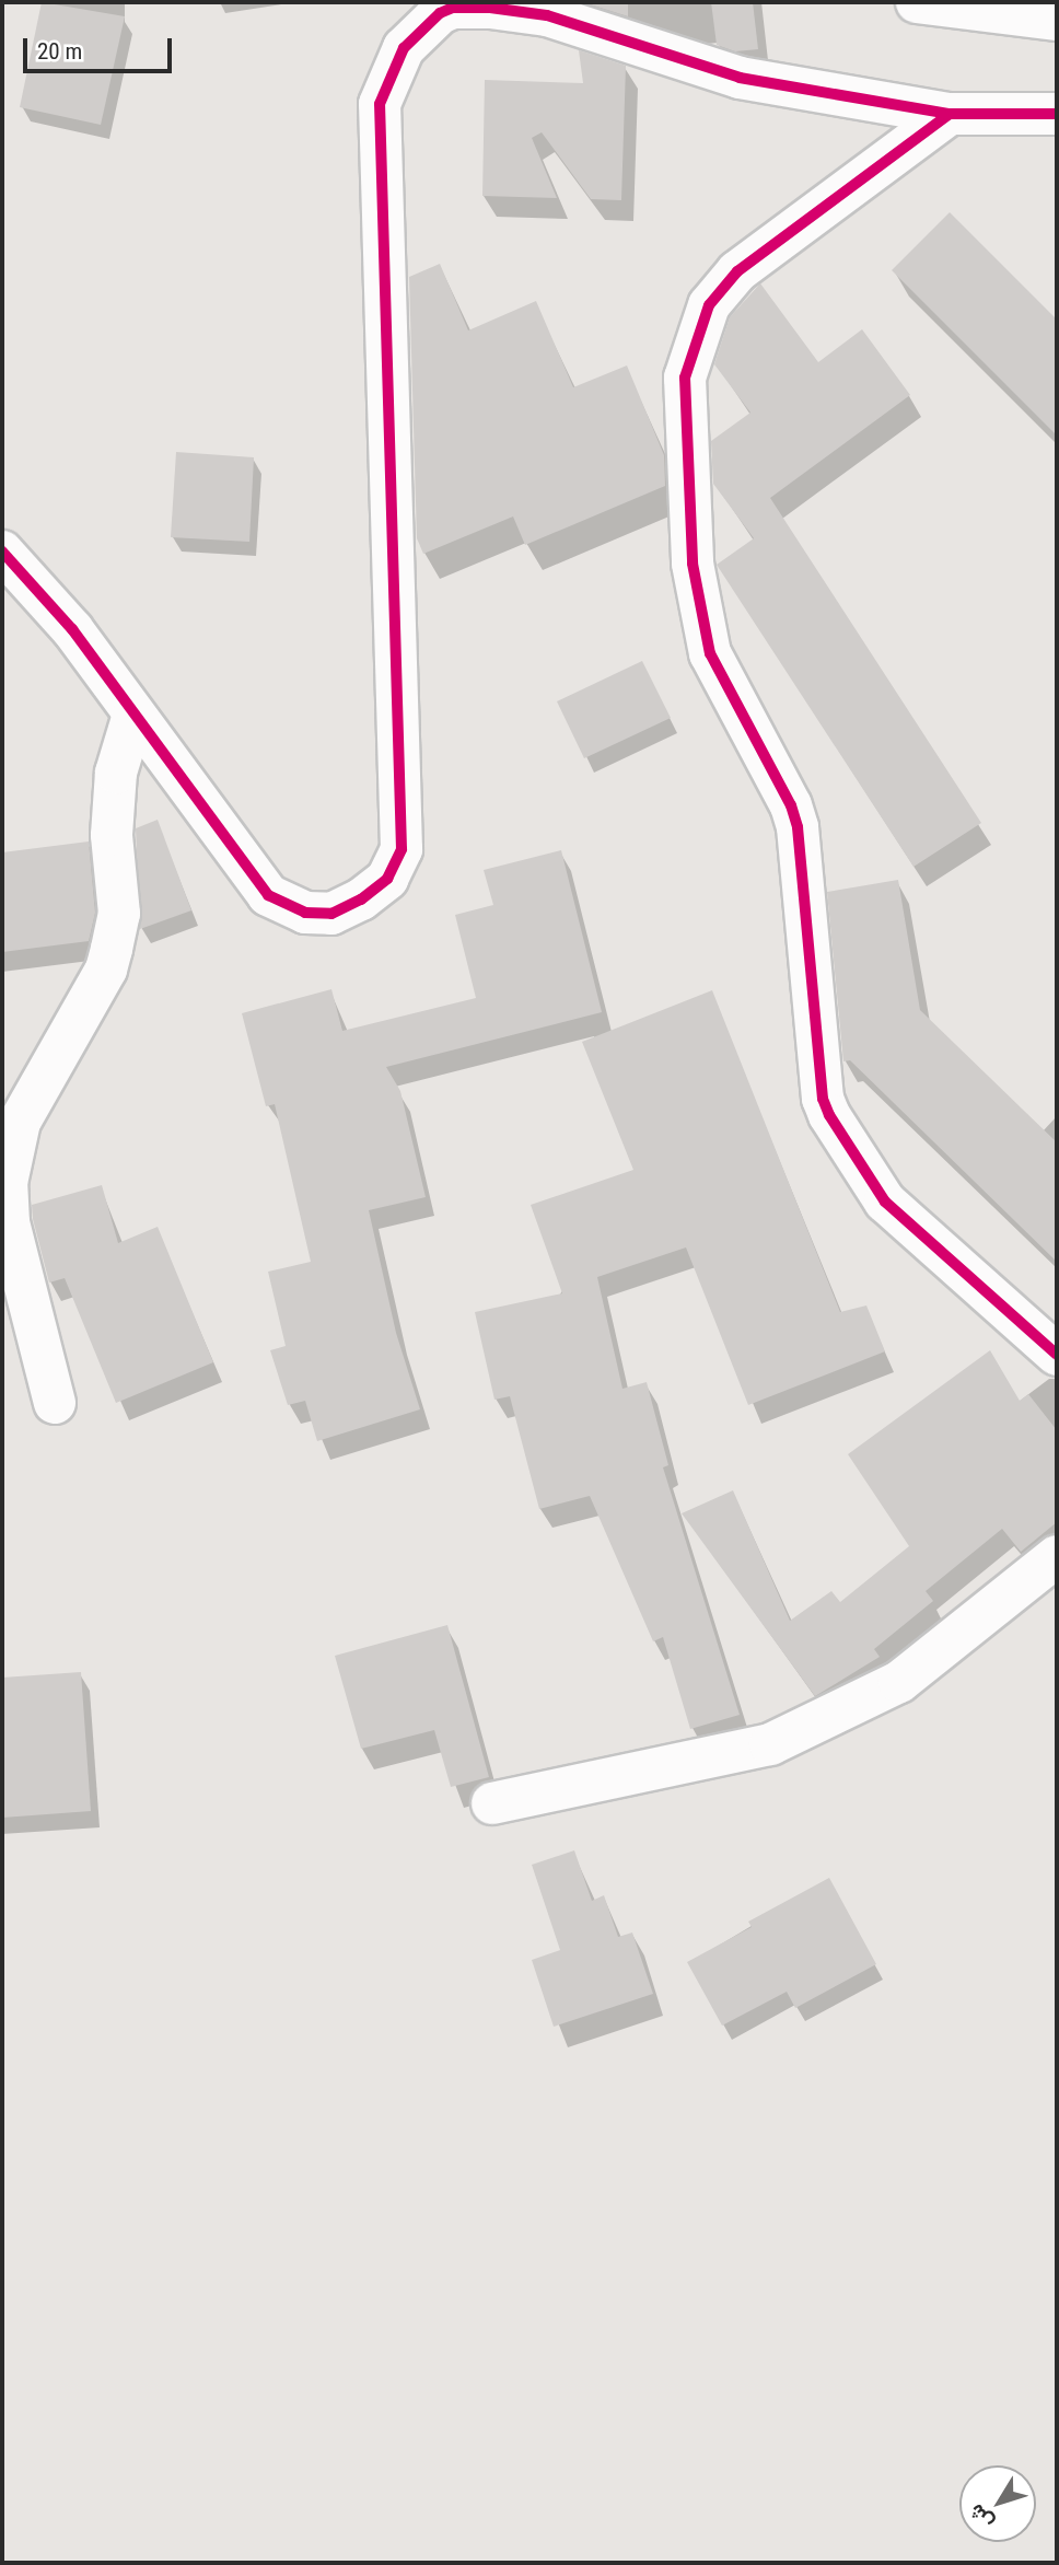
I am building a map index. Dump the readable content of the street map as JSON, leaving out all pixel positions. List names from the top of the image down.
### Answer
{
  "scale_bar": "20 m",
  "north": "bottom left"
}
